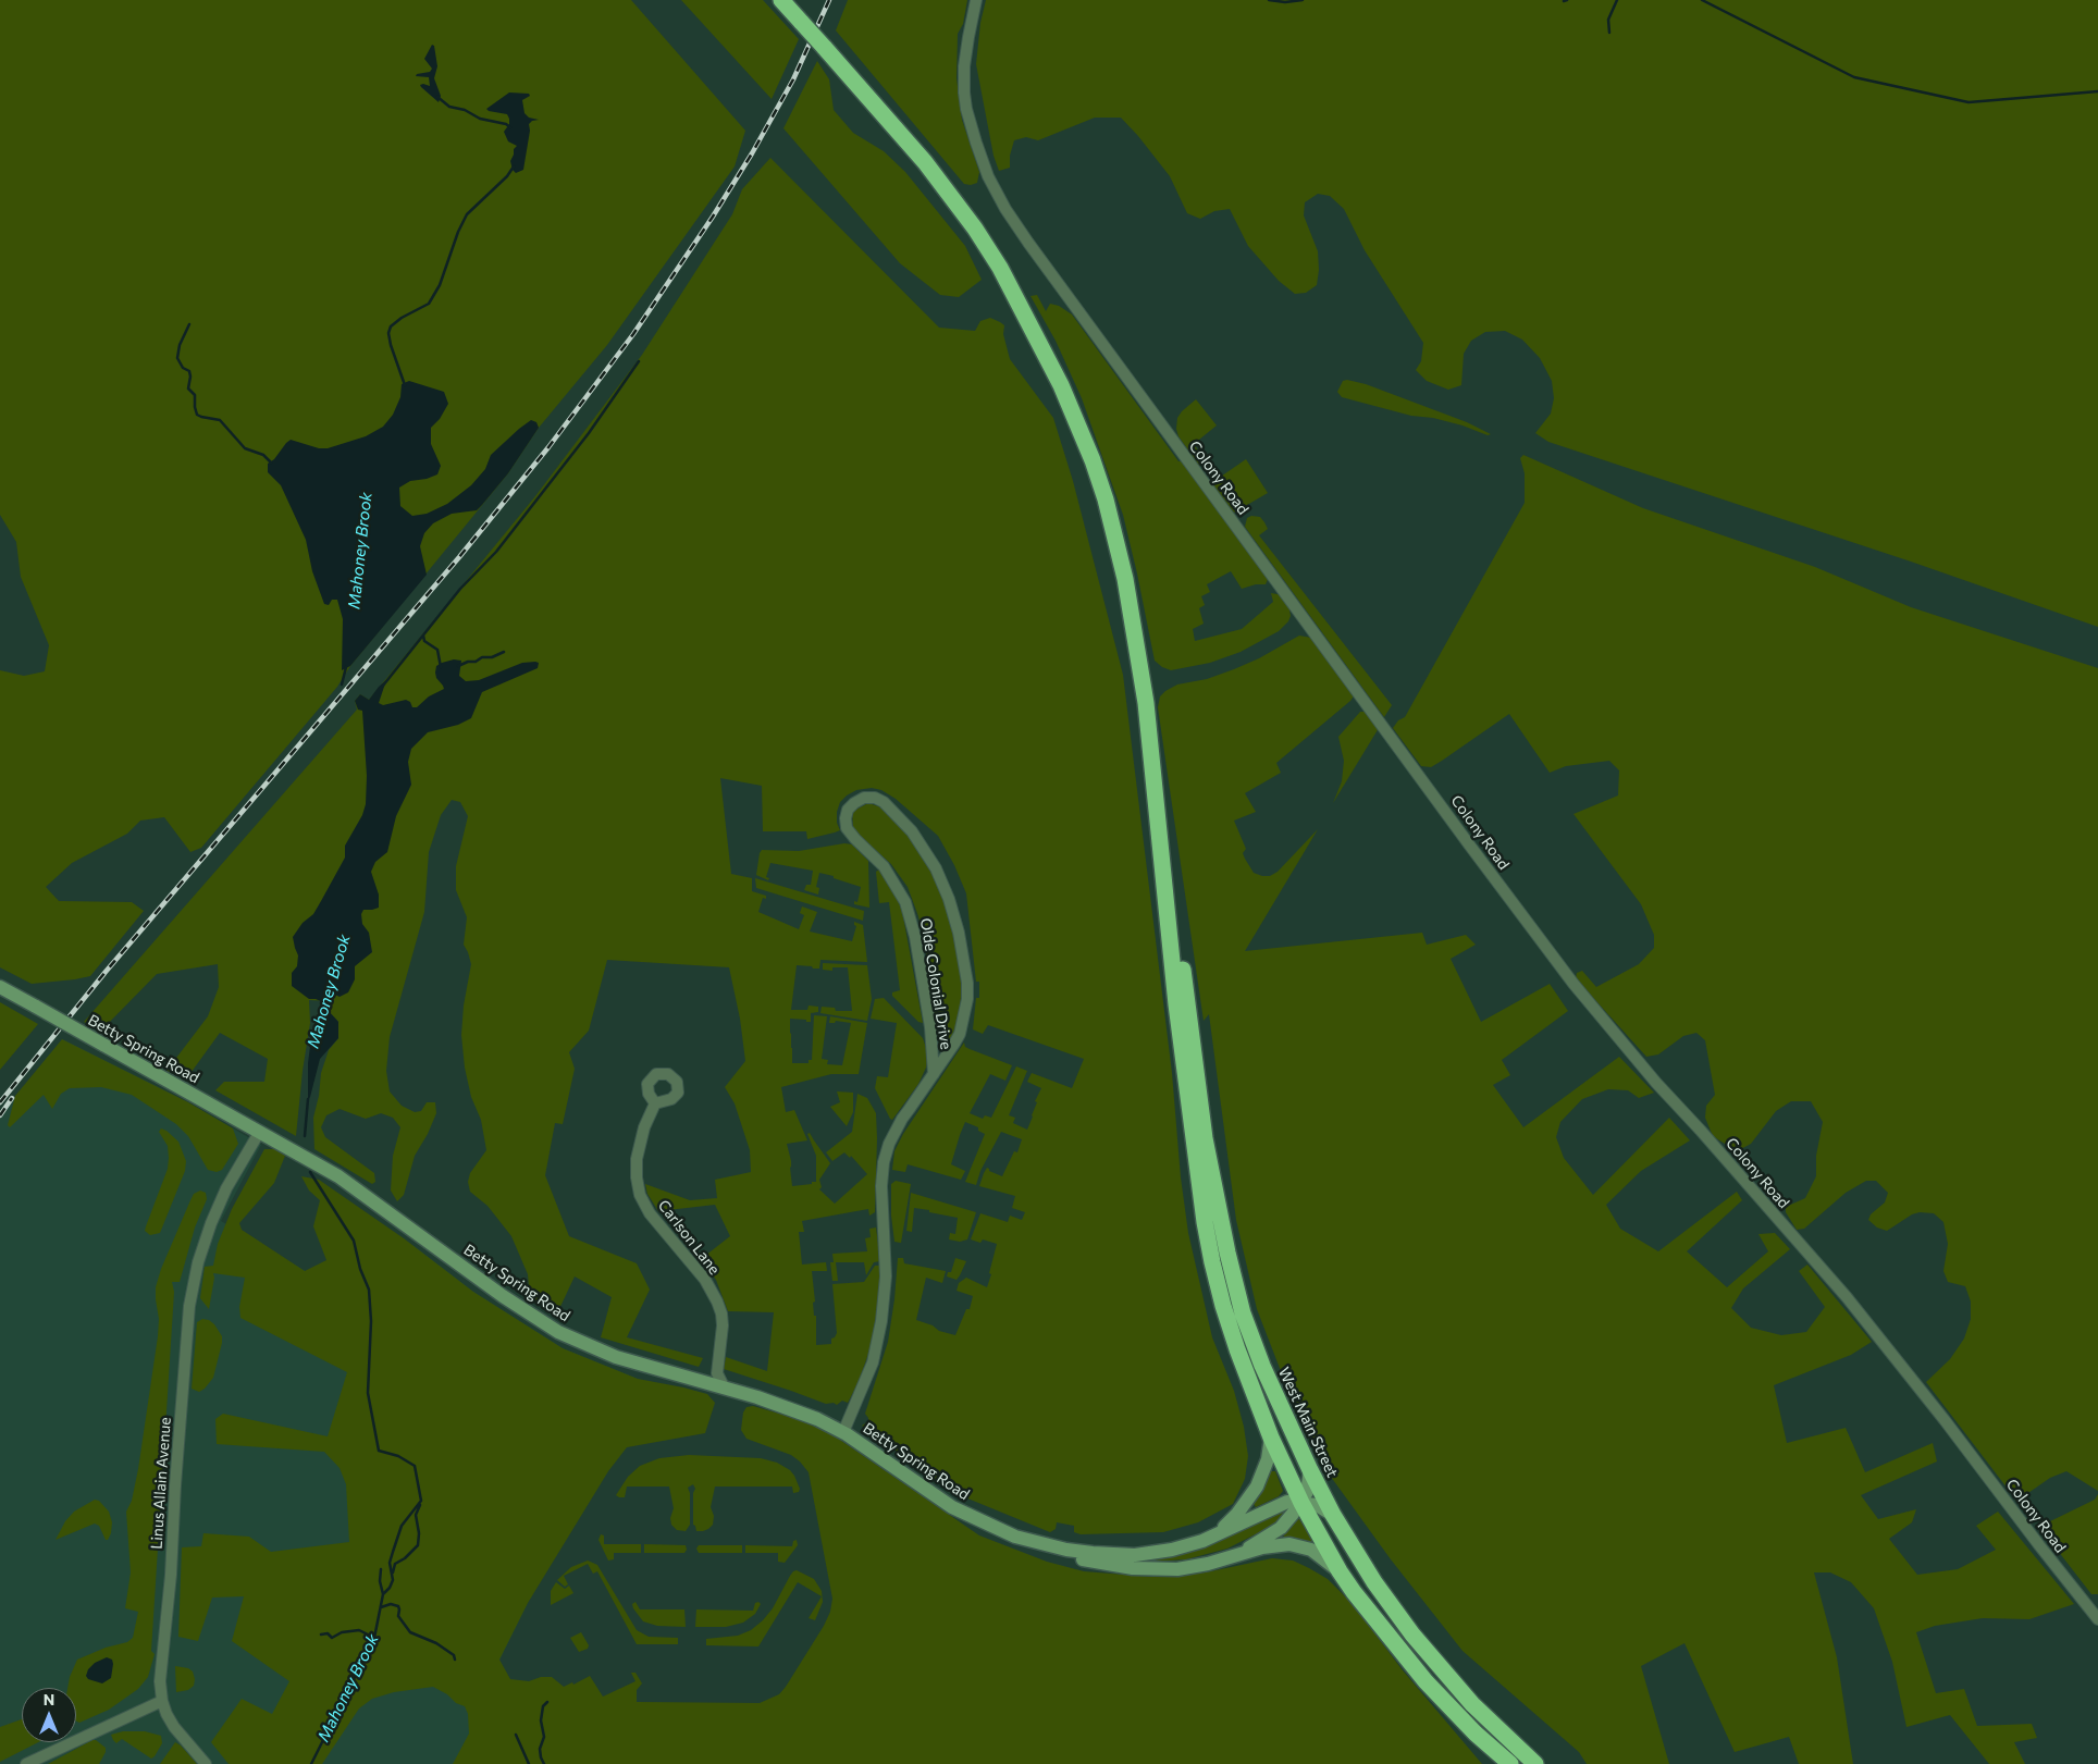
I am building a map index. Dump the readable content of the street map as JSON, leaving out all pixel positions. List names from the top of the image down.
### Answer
{
  "streets": {
    "highway": ["West Main Street"],
    "street": [
      "Colony Road",
      "Olde Colonial Drive",
      "Betty Spring Road",
      "Carlson Lane",
      "Linus Allain Avenue"
    ]
  },
  "crossings": [
    ["Olde Colonial Drive", "Betty Spring Road"],
    ["Betty Spring Road", "Carlson Lane"],
    ["Betty Spring Road", "West Main Street"],
    ["Betty Spring Road", "Linus Allain Avenue"]
  ],
  "water": ["Mahoney Brook"],
  "north": "top"
}
